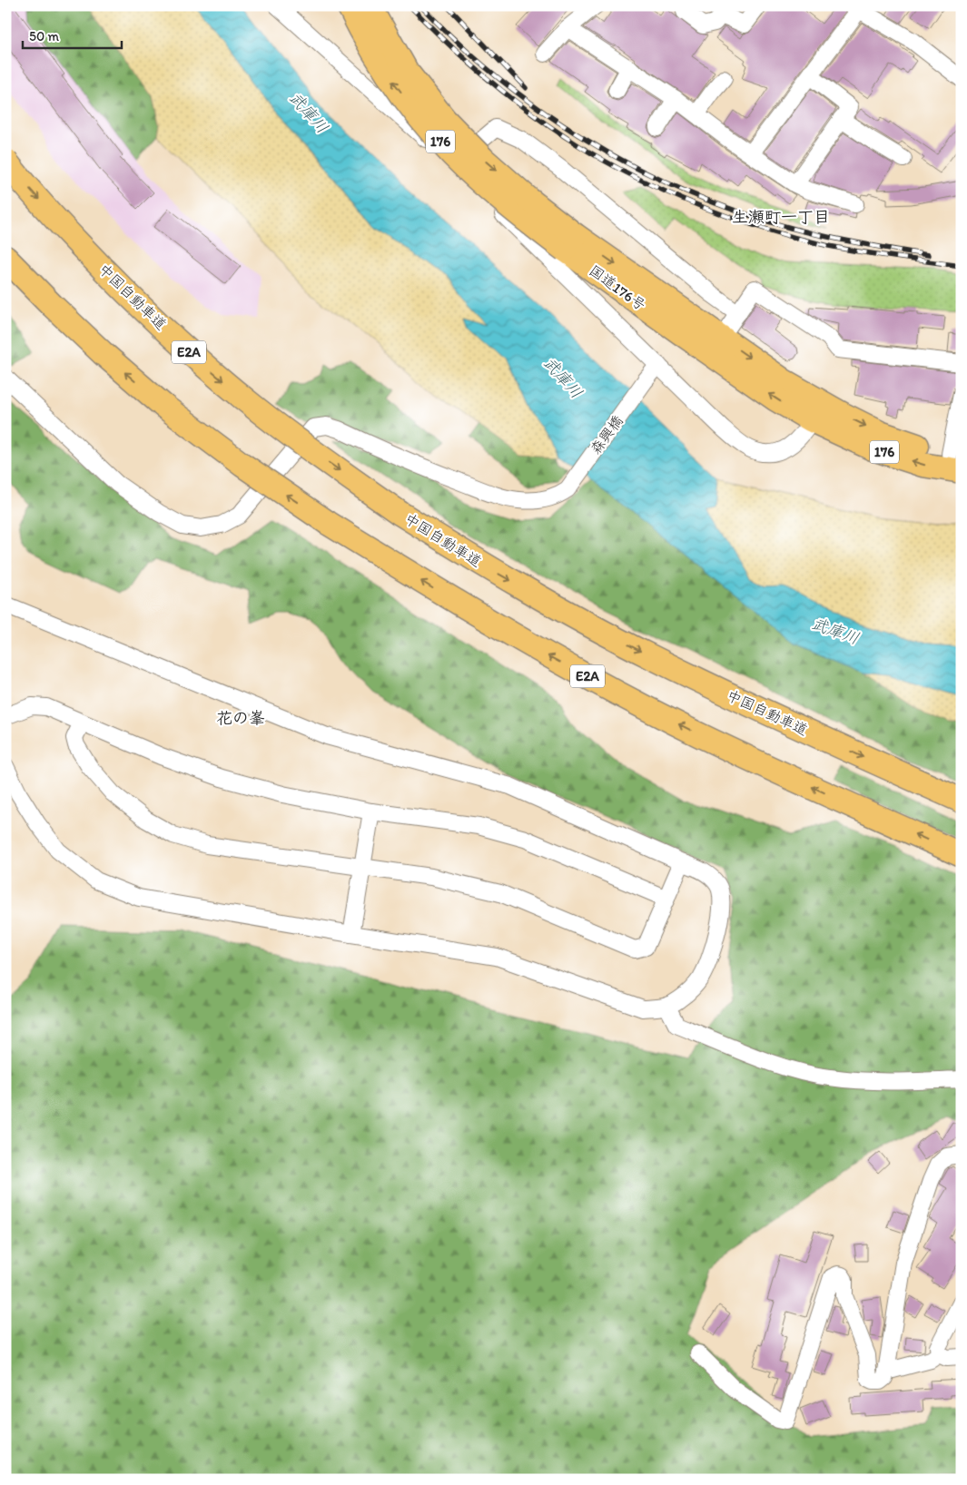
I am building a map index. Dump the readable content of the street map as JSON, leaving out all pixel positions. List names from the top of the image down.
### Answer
{
  "streets": {
    "highway": [
      "176",
      "国道176号",
      "中国自動車道",
      "E2A"
    ],
    "street": ["森興橋"]
  },
  "districts": ["生瀬町一丁目", "花の峯"],
  "water": ["武庫川"],
  "scale_bar": "50 m"
}
